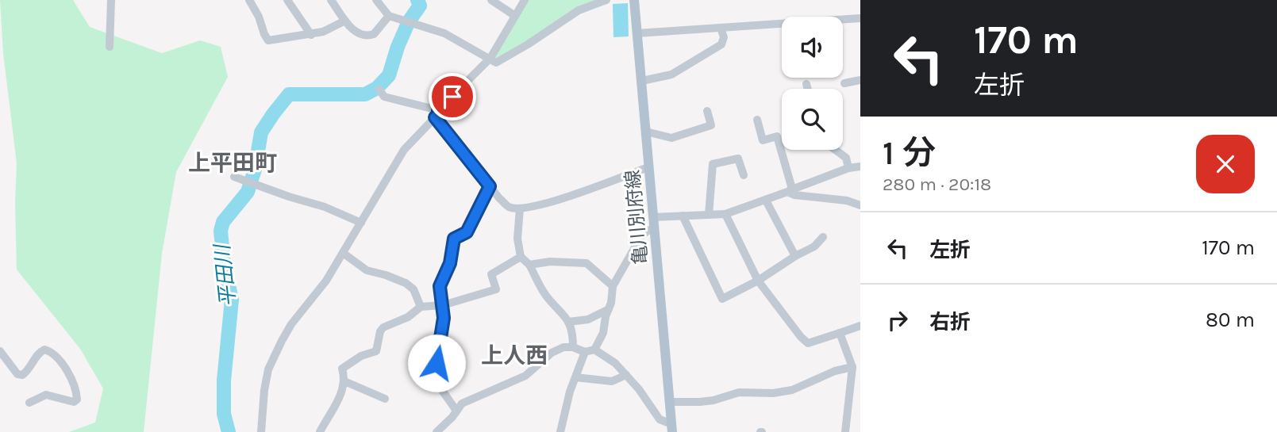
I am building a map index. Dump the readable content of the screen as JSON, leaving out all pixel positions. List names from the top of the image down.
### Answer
{
  "streets": {
    "main road": ["亀川別府線"]
  },
  "districts": ["上平田町", "上人西"],
  "water": ["平田川"],
  "page": {
    "turn": ["170 m", "左折"],
    "heading": ["1 分", "280 m · 20:18"],
    "list": [
      {
        "name": "左折",
        "value": "170 m"
      },
      {
        "name": "右折",
        "value": "80 m"
      }
    ]
  }
}
